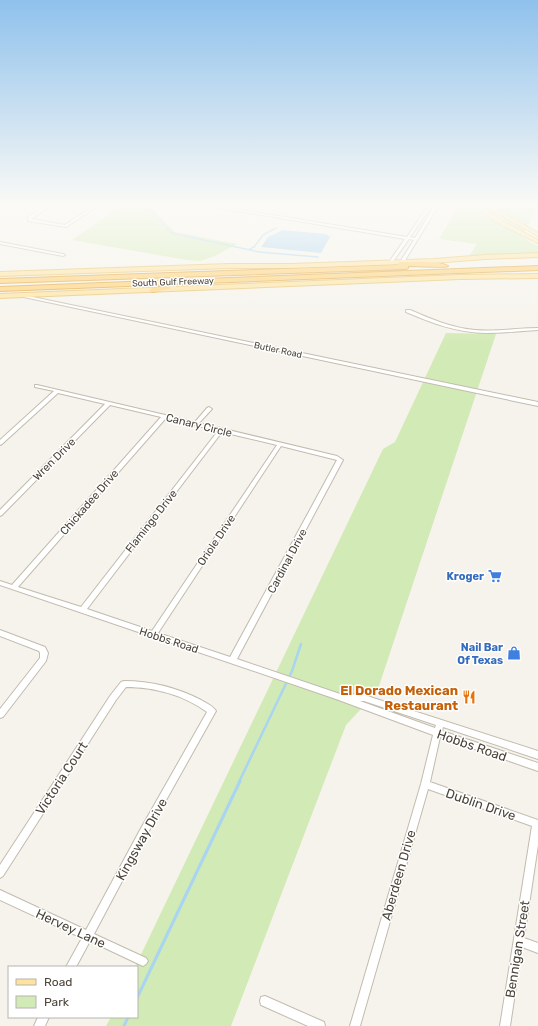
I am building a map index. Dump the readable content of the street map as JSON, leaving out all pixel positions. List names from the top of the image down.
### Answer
{
  "streets": {
    "highway": ["South Gulf Freeway"],
    "street": [
      "Butler Road",
      "Canary Circle",
      "Wren Drive",
      "Chickadee Drive",
      "Flamingo Drive",
      "Oriole Drive",
      "Cardinal Drive",
      "Hobbs Road",
      "Victoria Court",
      "Dublin Drive",
      "Kingsway Drive",
      "Aberdeen Drive",
      "Hervey Lane",
      "Bennigan Street"
    ]
  },
  "crossings": [
    ["Canary Circle", "Wren Drive"],
    ["Canary Circle", "Chickadee Drive"],
    ["Canary Circle", "Flamingo Drive"],
    ["Canary Circle", "Oriole Drive"],
    ["Canary Circle", "Cardinal Drive"],
    ["Chickadee Drive", "Hobbs Road"],
    ["Flamingo Drive", "Hobbs Road"],
    ["Oriole Drive", "Hobbs Road"],
    ["Cardinal Drive", "Hobbs Road"],
    ["Hobbs Road", "Aberdeen Drive"],
    ["Victoria Court", "Kingsway Drive"],
    ["Dublin Drive", "Aberdeen Drive"],
    ["Dublin Drive", "Bennigan Street"],
    ["Kingsway Drive", "Hervey Lane"]
  ],
  "places": {
    "supermarket": ["Kroger"],
    "shop": ["Nail Bar Of Texas"],
    "restaurant": ["El Dorado Mexican Restaurant"]
  },
  "legend": ["Road", "Park"]
}
